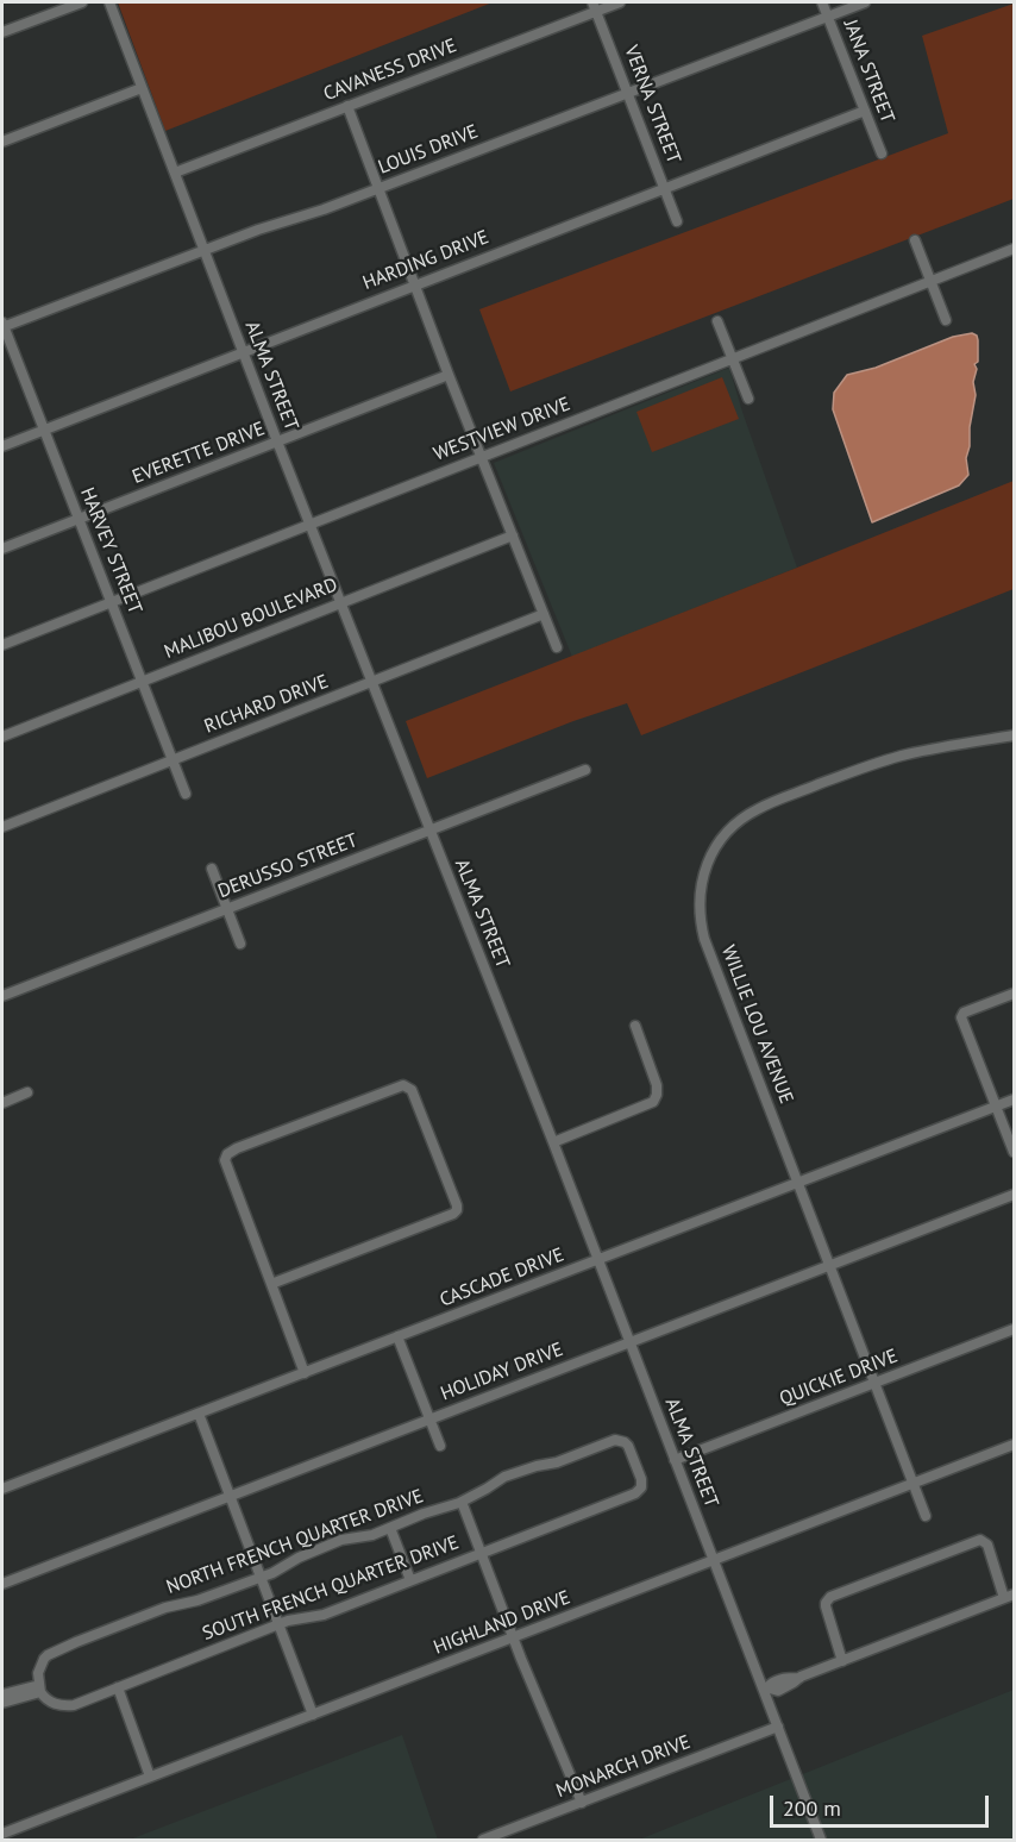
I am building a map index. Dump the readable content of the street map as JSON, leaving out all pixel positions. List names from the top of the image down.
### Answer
{
  "streets": {
    "street": [
      "CAVANESS DRIVE",
      "JANA STREET",
      "VERNA STREET",
      "LOUIS DRIVE",
      "HARDING DRIVE",
      "ALMA STREET",
      "WESTVIEW DRIVE",
      "EVERETTE DRIVE",
      "HARVEY STREET",
      "MALIBOU BOULEVARD",
      "RICHARD DRIVE",
      "DERUSSO STREET",
      "WILLIE LOU AVENUE",
      "CASCADE DRIVE",
      "HOLIDAY DRIVE",
      "QUICKIE DRIVE",
      "NORTH FRENCH QUARTER DRIVE",
      "SOUTH FRENCH QUARTER DRIVE",
      "HIGHLAND DRIVE",
      "MONARCH DRIVE"
    ]
  },
  "crossings": [
    ["CAVANESS DRIVE", "VERNA STREET"],
    ["CAVANESS DRIVE", "ALMA STREET"],
    ["JANA STREET", "LOUIS DRIVE"],
    ["JANA STREET", "HARDING DRIVE"],
    ["VERNA STREET", "LOUIS DRIVE"],
    ["VERNA STREET", "HARDING DRIVE"],
    ["LOUIS DRIVE", "ALMA STREET"],
    ["LOUIS DRIVE", "HARVEY STREET"],
    ["HARDING DRIVE", "ALMA STREET"],
    ["HARDING DRIVE", "HARVEY STREET"],
    ["ALMA STREET", "WESTVIEW DRIVE"],
    ["ALMA STREET", "EVERETTE DRIVE"],
    ["ALMA STREET", "MALIBOU BOULEVARD"],
    ["ALMA STREET", "RICHARD DRIVE"],
    ["ALMA STREET", "DERUSSO STREET"],
    ["ALMA STREET", "CASCADE DRIVE"],
    ["ALMA STREET", "HOLIDAY DRIVE"],
    ["ALMA STREET", "QUICKIE DRIVE"],
    ["ALMA STREET", "HIGHLAND DRIVE"],
    ["ALMA STREET", "MONARCH DRIVE"],
    ["WESTVIEW DRIVE", "HARVEY STREET"],
    ["EVERETTE DRIVE", "HARVEY STREET"],
    ["HARVEY STREET", "MALIBOU BOULEVARD"],
    ["HARVEY STREET", "RICHARD DRIVE"],
    ["WILLIE LOU AVENUE", "CASCADE DRIVE"],
    ["WILLIE LOU AVENUE", "HOLIDAY DRIVE"],
    ["WILLIE LOU AVENUE", "QUICKIE DRIVE"],
    ["WILLIE LOU AVENUE", "HIGHLAND DRIVE"],
    ["NORTH FRENCH QUARTER DRIVE", "SOUTH FRENCH QUARTER DRIVE"]
  ],
  "scale_bar": "200 m"
}
